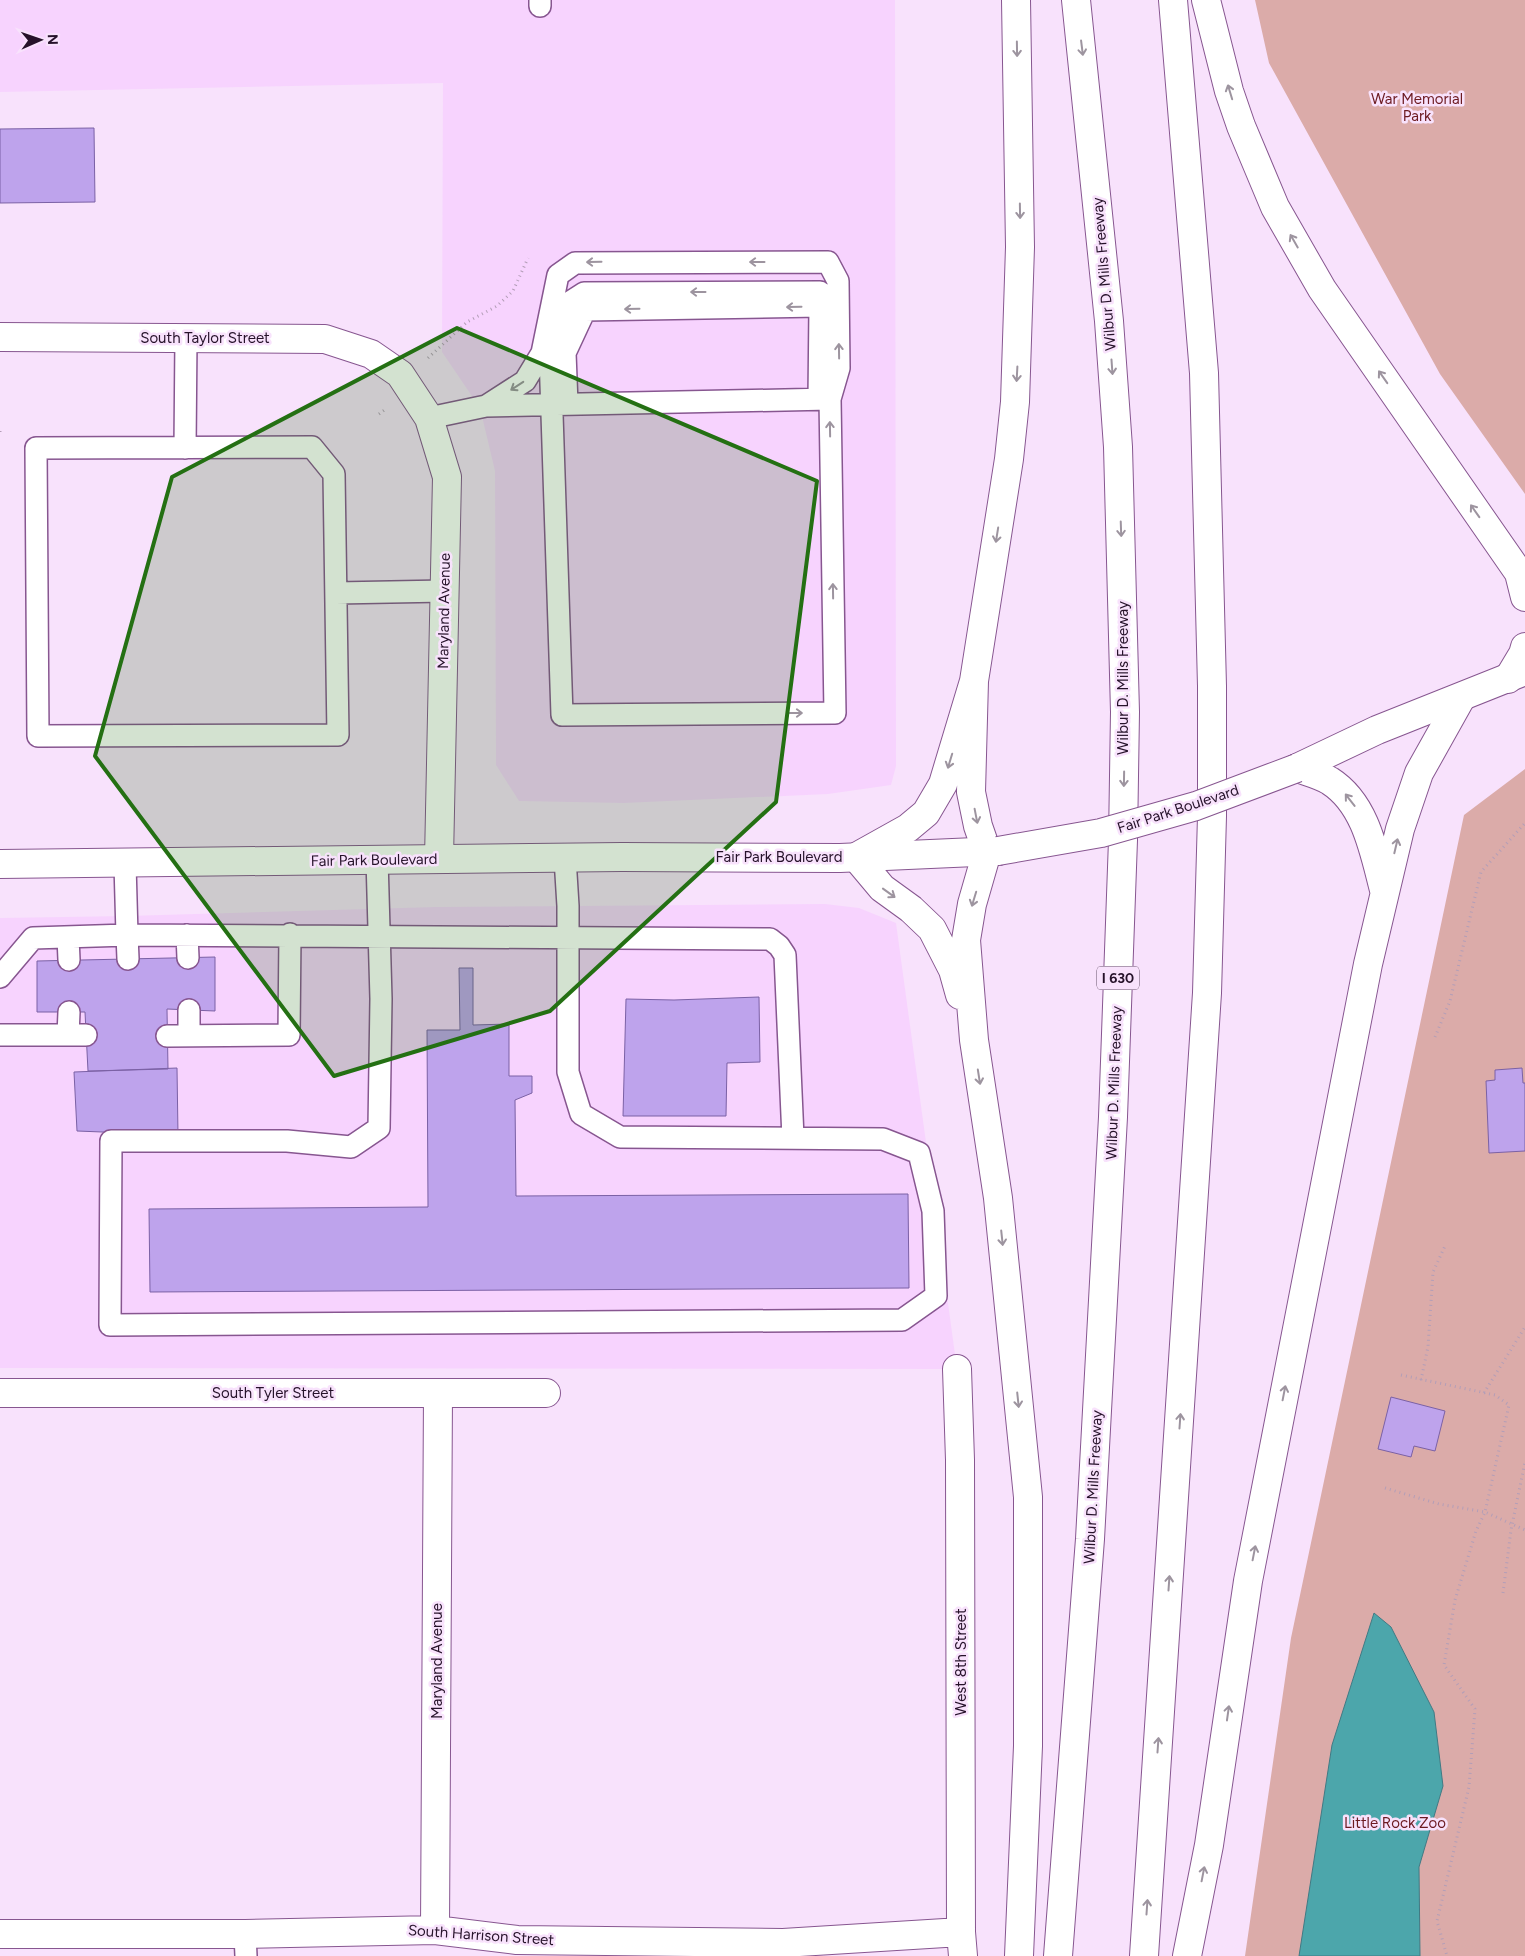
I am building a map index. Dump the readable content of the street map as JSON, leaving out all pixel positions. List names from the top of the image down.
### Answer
{
  "streets": {
    "main road": [
      "Wilbur D. Mills Freeway",
      "South Taylor Street",
      "Maryland Avenue",
      "Fair Park Boulevard",
      "I 630",
      "South Tyler Street",
      "West 8th Street",
      "South Harrison Street"
    ]
  },
  "crossings": [
    ["South Taylor Street", "Maryland Avenue"],
    ["Maryland Avenue", "Fair Park Boulevard"],
    ["Maryland Avenue", "South Tyler Street"],
    ["Maryland Avenue", "South Harrison Street"],
    ["West 8th Street", "South Harrison Street"]
  ],
  "parks": ["War Memorial Park", "Little Rock Zoo"],
  "north": "right"
}
